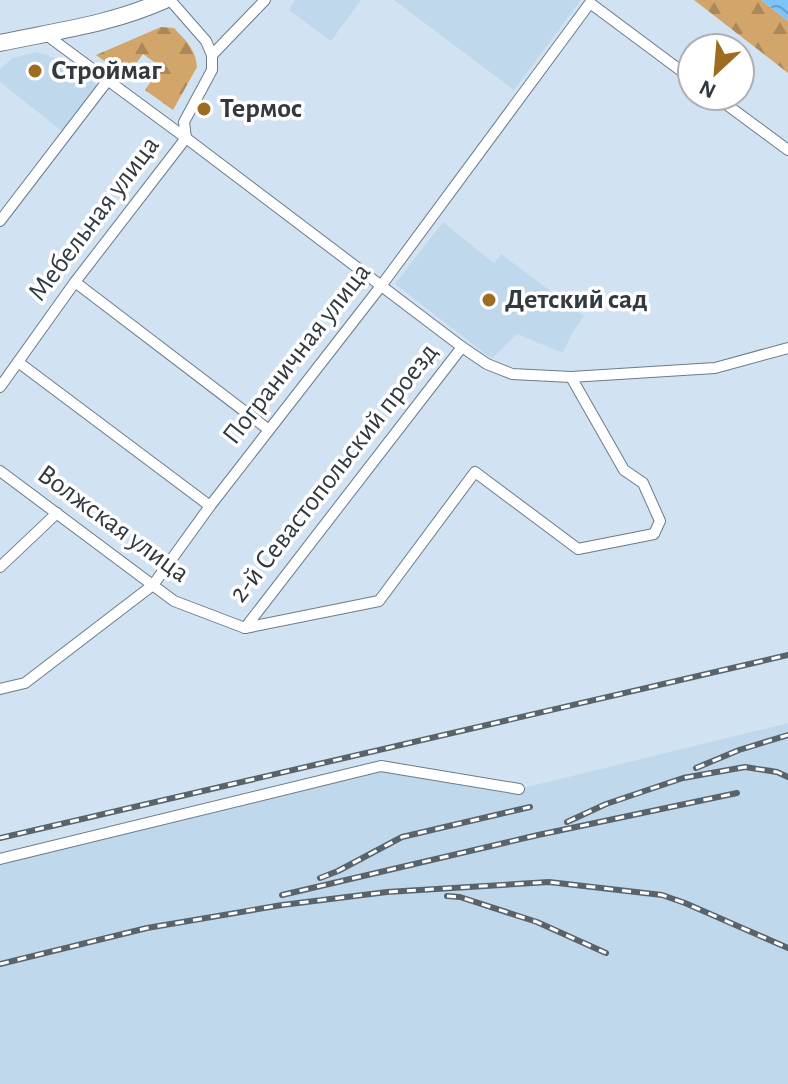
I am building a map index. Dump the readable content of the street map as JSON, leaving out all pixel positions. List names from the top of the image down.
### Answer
{
  "streets": {
    "street": [
      "Мебельная улица",
      "Пограничная улица",
      "2-й Севастопольский проезд",
      "Волжская улица"
    ]
  },
  "crossings": [
    ["Пограничная улица", "Волжская улица"],
    ["2-й Севастопольский проезд", "Волжская улица"]
  ],
  "places": ["Строймаг", "Термос", "Детский сад"],
  "north": "bottom left"
}
